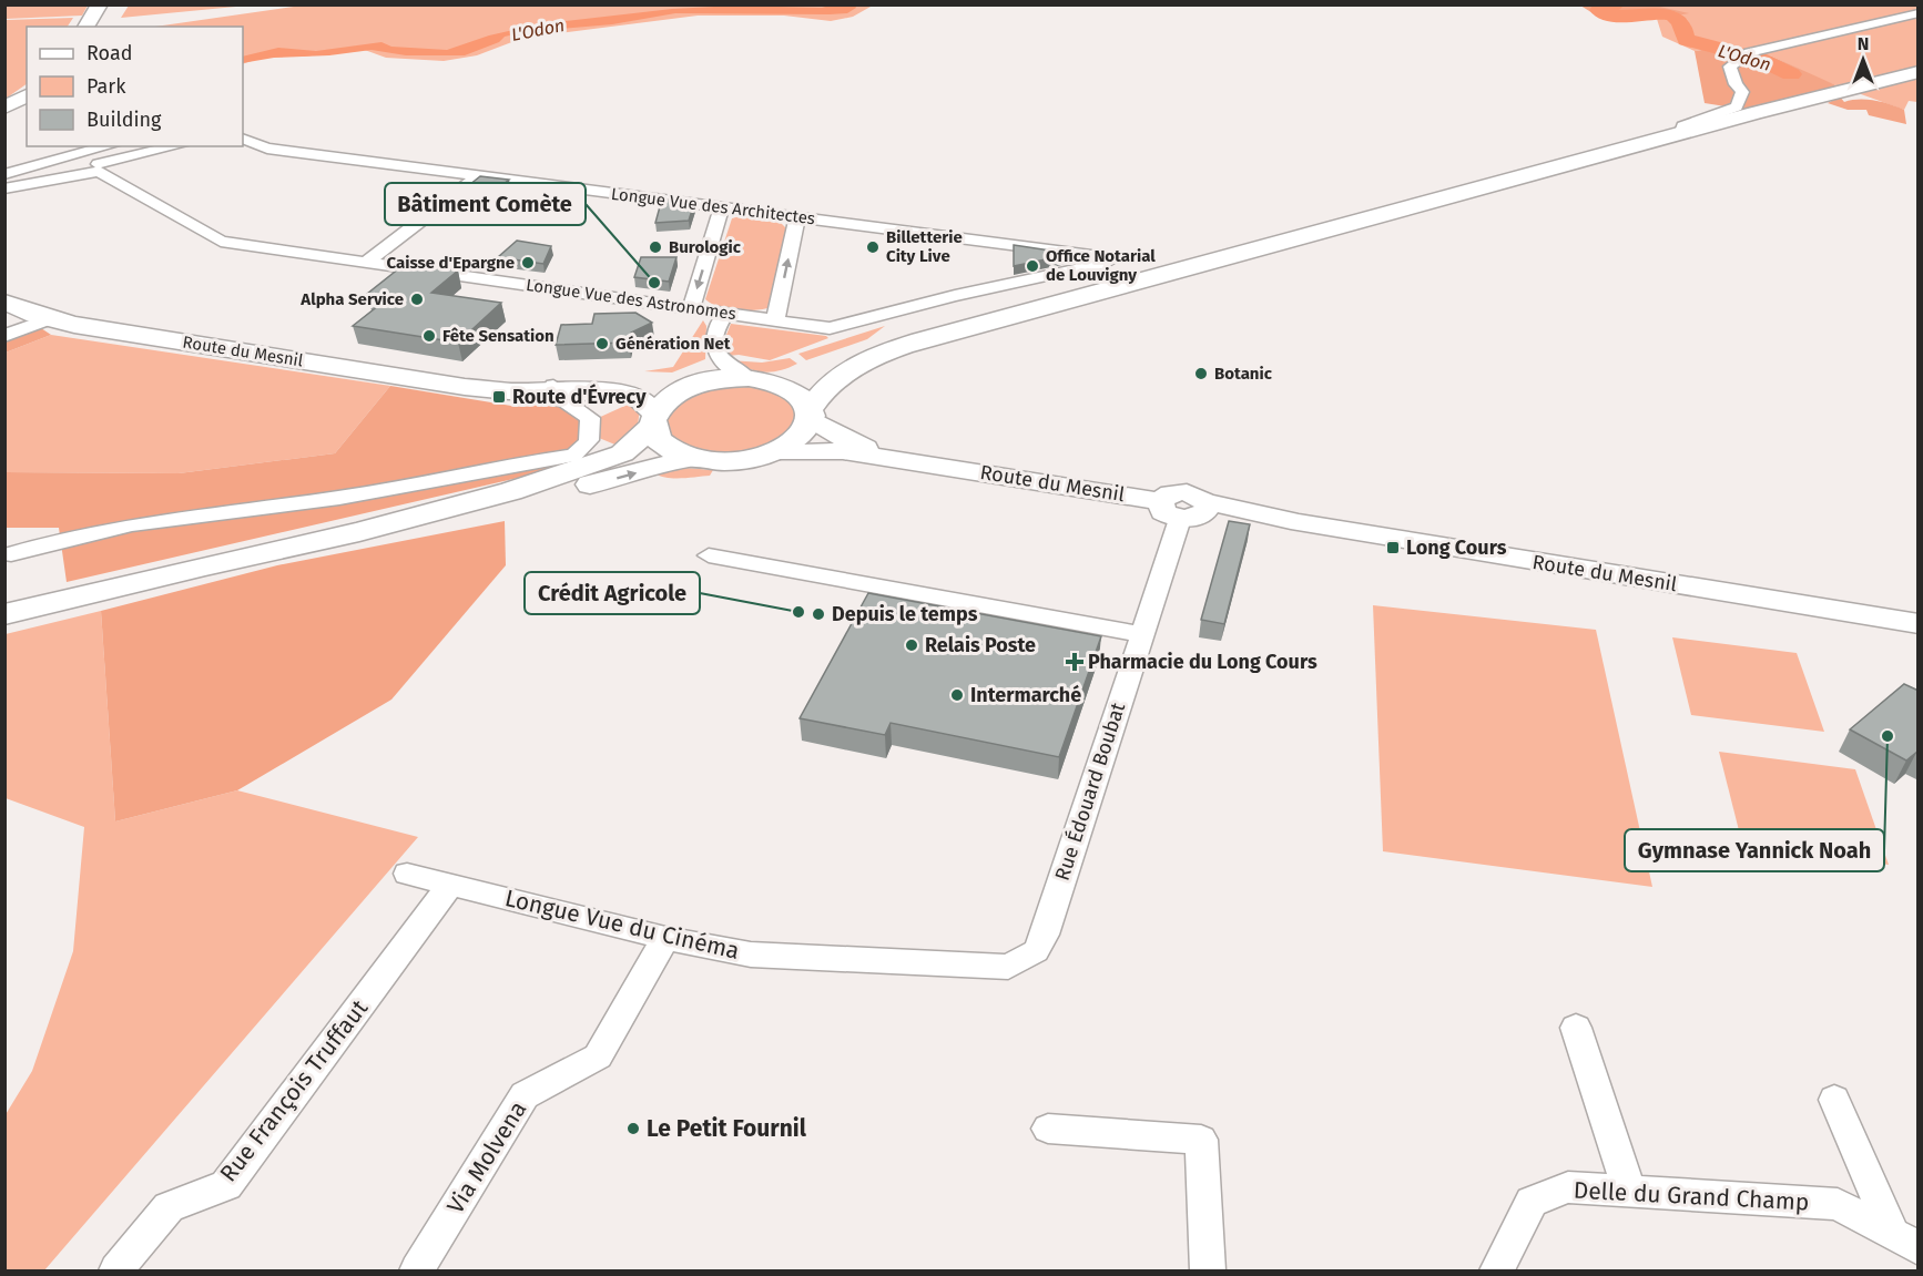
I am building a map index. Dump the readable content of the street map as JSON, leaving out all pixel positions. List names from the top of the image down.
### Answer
{
  "streets": {
    "main road": ["Route du Mesnil"],
    "street": [
      "Longue Vue des Architectes",
      "Longue Vue des Astronomes",
      "Rue Édouard Boubat",
      "Longue Vue du Cinéma",
      "Rue François Truffaut",
      "Via Molvena",
      "Delle du Grand Champ"
    ]
  },
  "crossings": [
    ["Longue Vue des Architectes", "Longue Vue des Astronomes"],
    ["Route du Mesnil", "Rue Édouard Boubat"],
    ["Rue Édouard Boubat", "Longue Vue du Cinéma"],
    ["Longue Vue du Cinéma", "Rue François Truffaut"],
    ["Longue Vue du Cinéma", "Via Molvena"]
  ],
  "water": ["L'Odon"],
  "places": {
    "other": [
      "Burologic",
      "Billetterie City Live",
      "Caisse d'Epargne",
      "Office Notarial de Louvigny",
      "Bâtiment Comète",
      "Alpha Service",
      "Fête Sensation",
      "Génération Net",
      "Botanic",
      "Crédit Agricole",
      "Depuis le temps",
      "Relais Poste",
      "Intermarché",
      "Gymnase Yannick Noah",
      "Le Petit Fournil"
    ],
    "transit": ["Route d'Évrecy", "Long Cours"],
    "health": ["Pharmacie du Long Cours"]
  },
  "legend": ["Road", "Park", "Building"],
  "north": "top"
}
